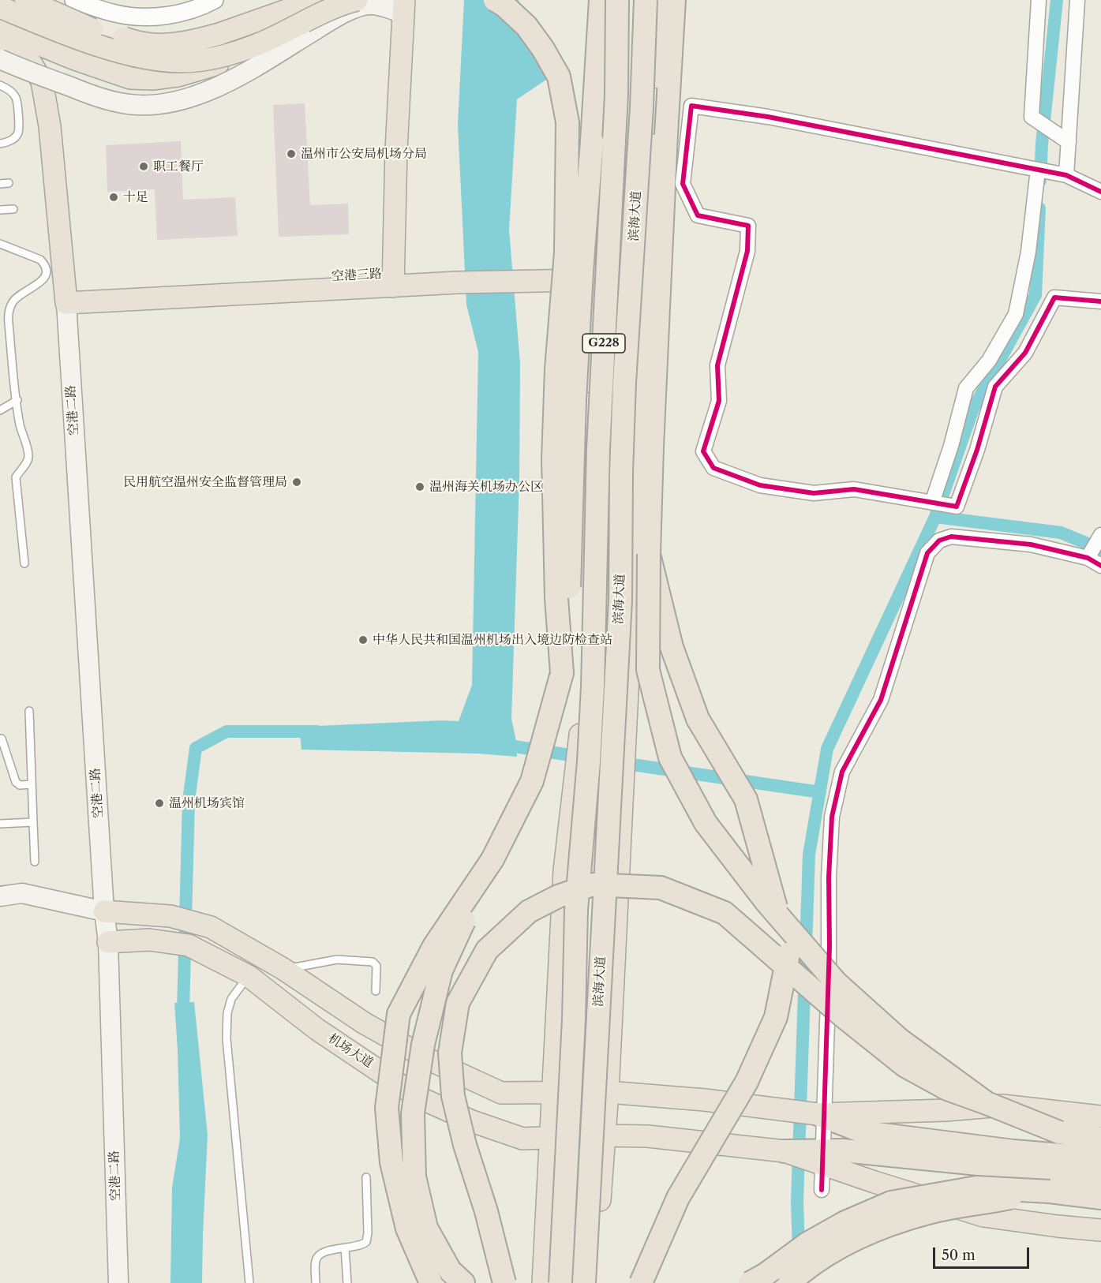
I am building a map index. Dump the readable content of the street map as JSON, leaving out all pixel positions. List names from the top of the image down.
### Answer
{
  "streets": {
    "highway": ["滨海大道", "G228"],
    "main road": ["空港三路", "空港二路", "机场大道"]
  },
  "crossings": [
    ["空港三路", "空港二路"],
    ["空港二路", "机场大道"]
  ],
  "places": [
    "温州市公安局机场分局",
    "职工餐厅",
    "十足",
    "民用航空温州安全监督管理局",
    "温州海关机场办公区",
    "中华人民共和国温州机场出入境边防检查站",
    "温州机场宾馆"
  ],
  "scale_bar": "50 m"
}
